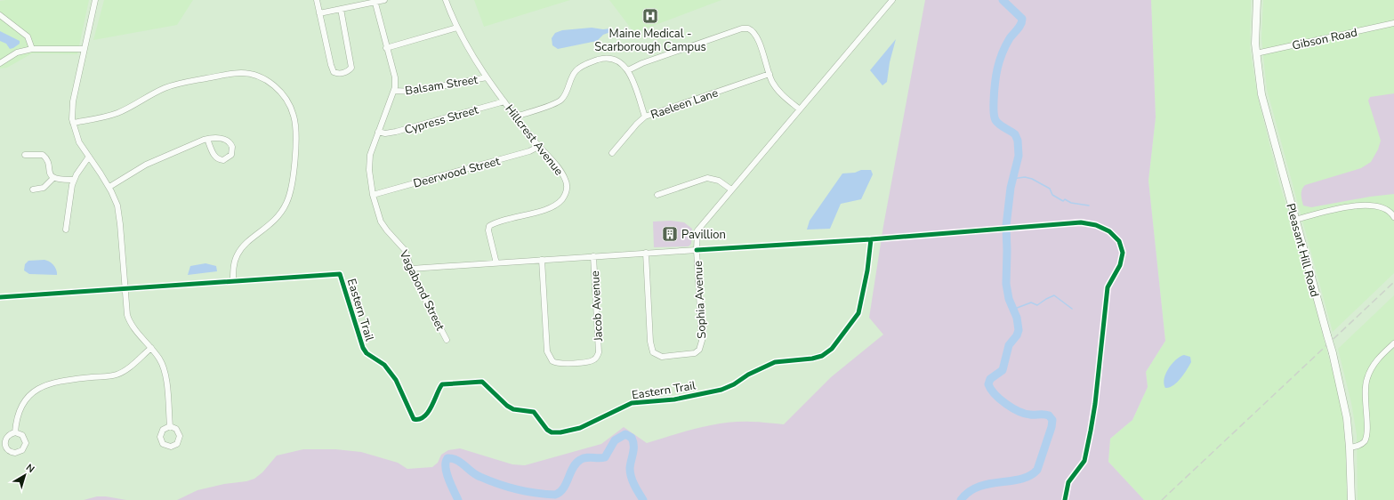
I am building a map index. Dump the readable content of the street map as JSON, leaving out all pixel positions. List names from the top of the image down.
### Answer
{
  "streets": {
    "street": [
      "Gibson Road",
      "Balsam Street",
      "Raeleen Lane",
      "Cypress Street",
      "Hillcrest Avenue",
      "Deerwood Street",
      "Pleasant Hill Road",
      "Vagabond Street",
      "Sophia Avenue",
      "Jacob Avenue"
    ],
    "cycle path": ["Eastern Trail"]
  },
  "crossings": [
    ["Gibson Road", "Pleasant Hill Road"],
    ["Balsam Street", "Hillcrest Avenue"],
    ["Balsam Street", "Vagabond Street"],
    ["Cypress Street", "Hillcrest Avenue"],
    ["Cypress Street", "Vagabond Street"],
    ["Hillcrest Avenue", "Deerwood Street"],
    ["Deerwood Street", "Vagabond Street"]
  ],
  "places": {
    "hospital": ["Maine Medical - Scarborough Campus"],
    "building": ["Pavillion"]
  },
  "north": "top right"
}
